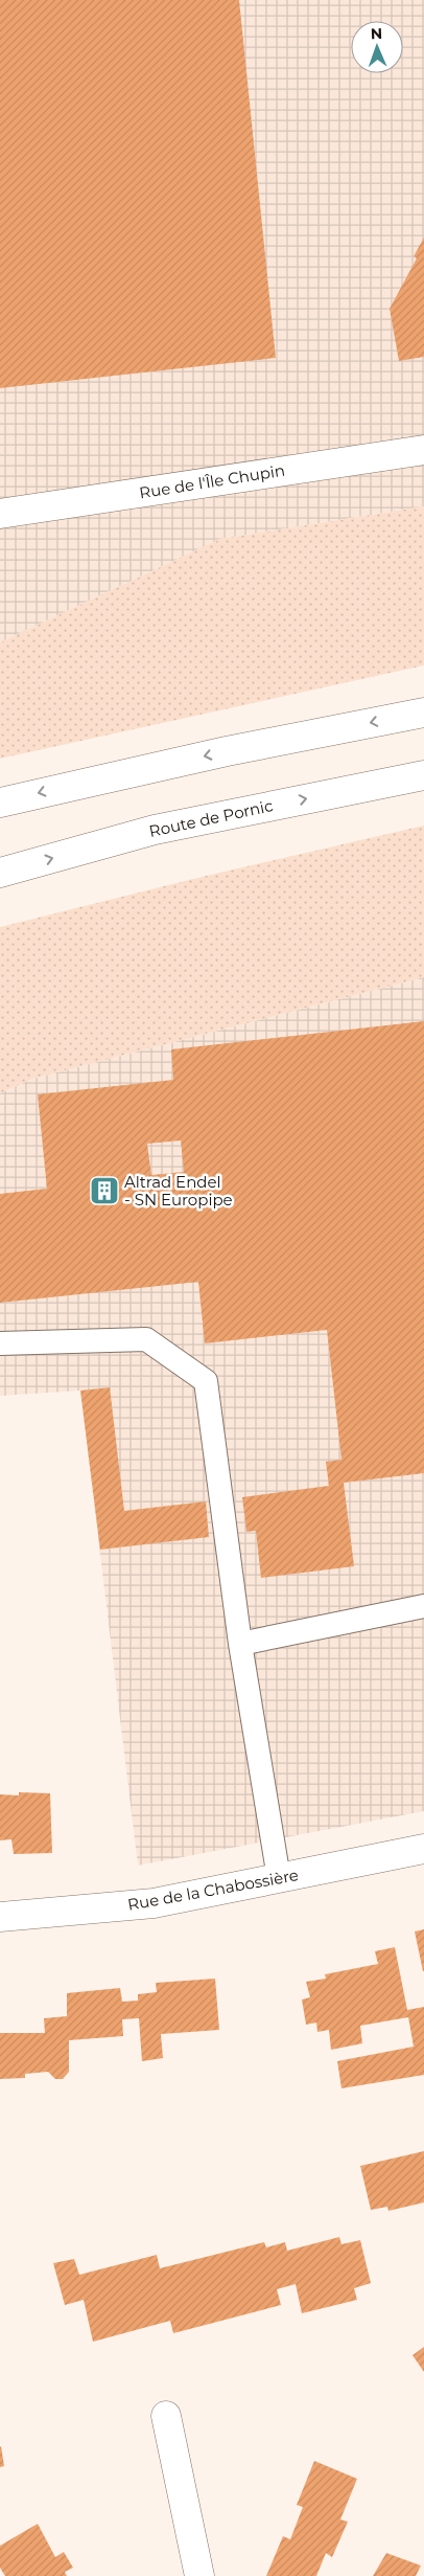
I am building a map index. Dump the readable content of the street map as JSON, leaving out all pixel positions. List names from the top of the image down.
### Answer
{
  "streets": {
    "street": ["Rue de l'Île Chupin", "Route de Pornic", "Rue de la Chabossière"]
  },
  "places": {
    "building": ["Altrad Endel - SN Europipe"]
  },
  "north": "top"
}
